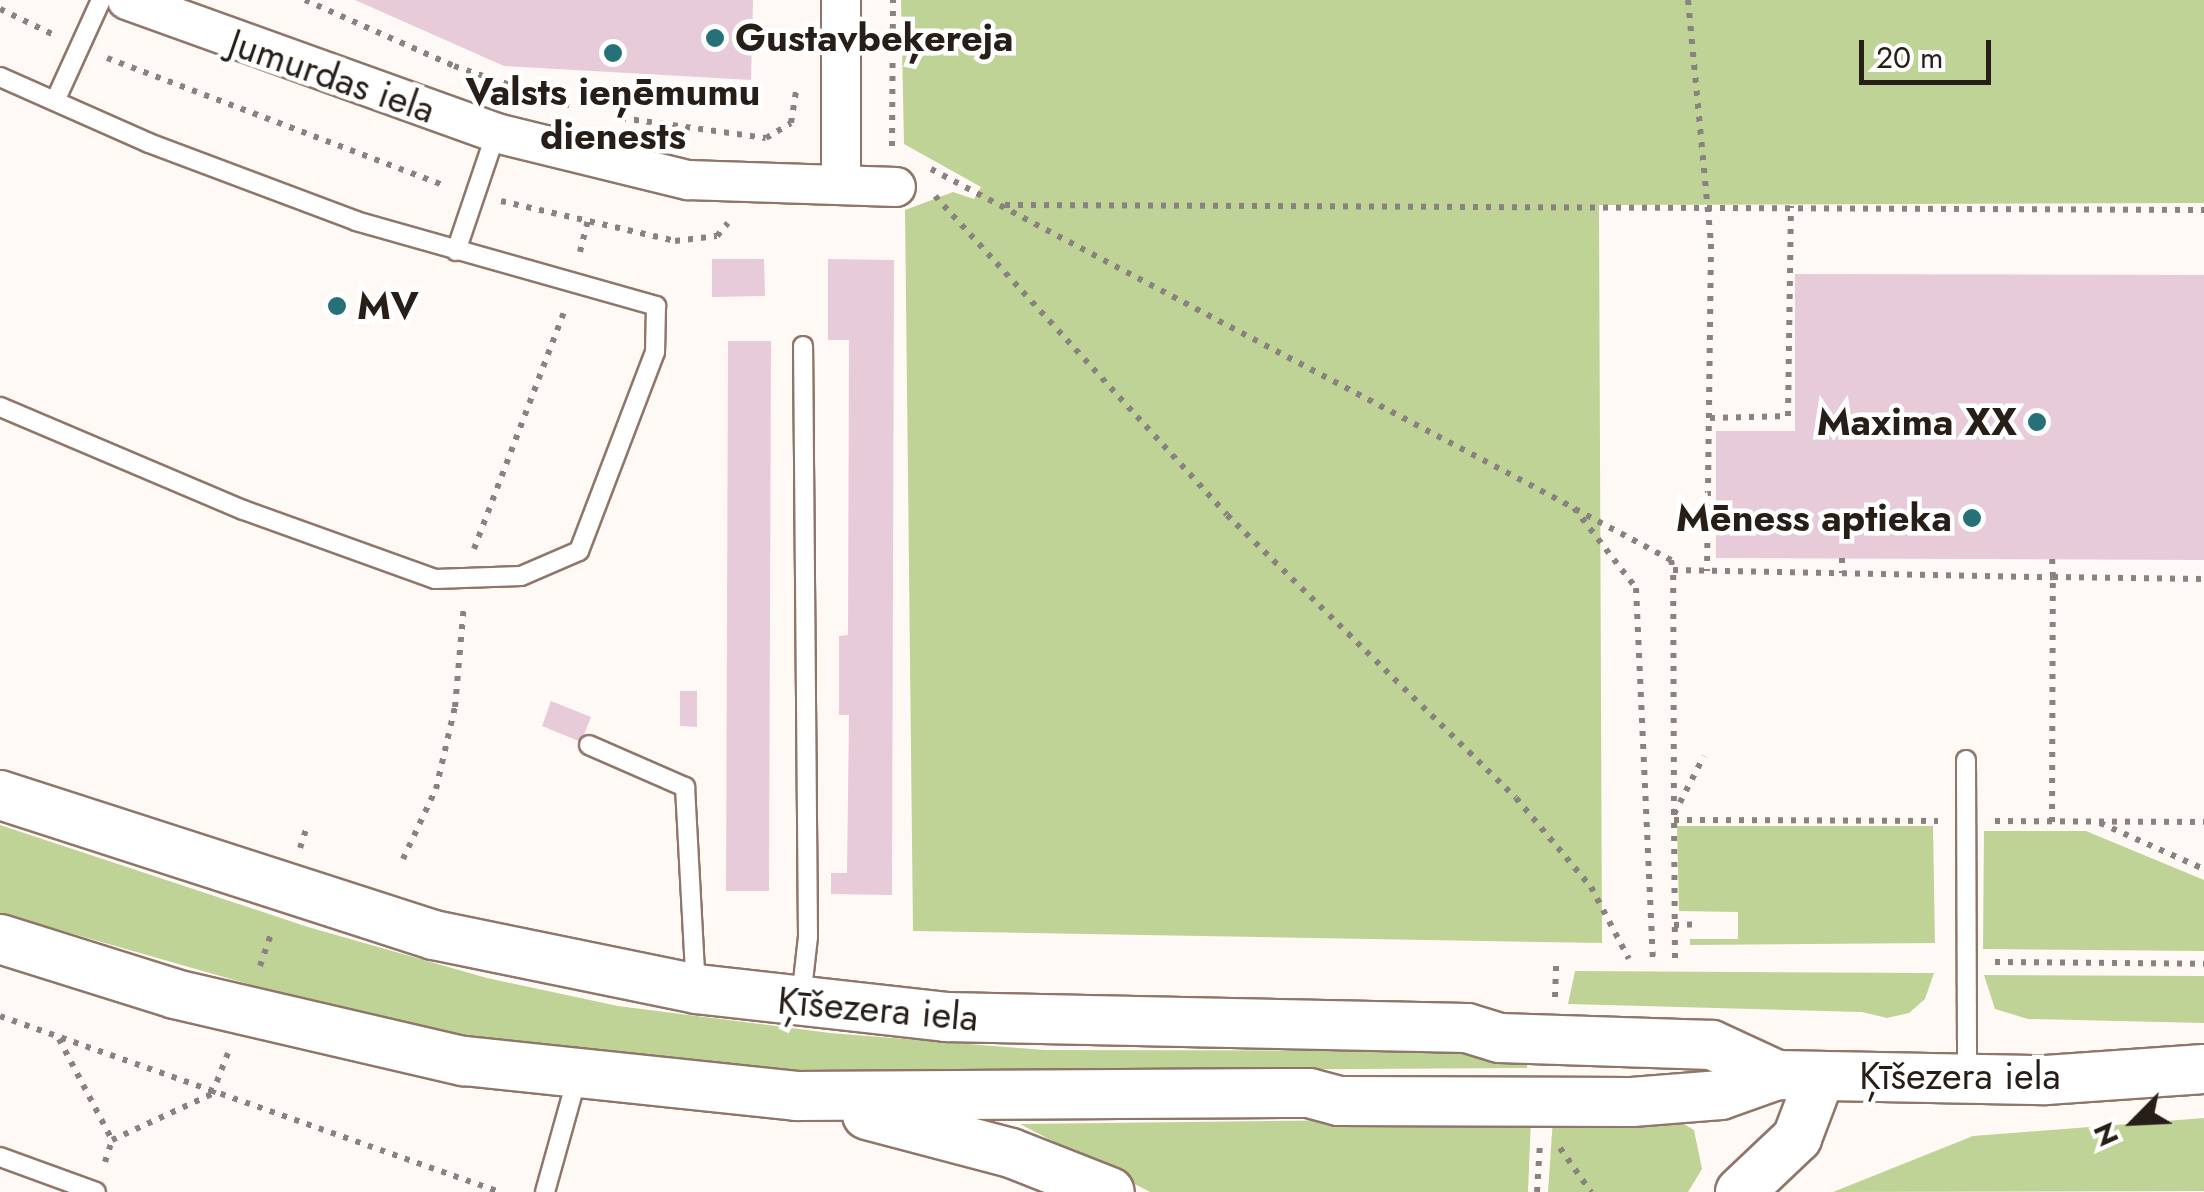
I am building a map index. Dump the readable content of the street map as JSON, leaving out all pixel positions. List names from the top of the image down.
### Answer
{
  "streets": {
    "street": ["Jumurdas iela", "Ķīšezera iela"]
  },
  "places": [
    "Gustavbeķereja",
    "Valsts ieņēmumu dienests",
    "MV",
    "Maxima XX",
    "Mēness aptieka"
  ],
  "scale_bar": "20 m",
  "north": "bottom left"
}
